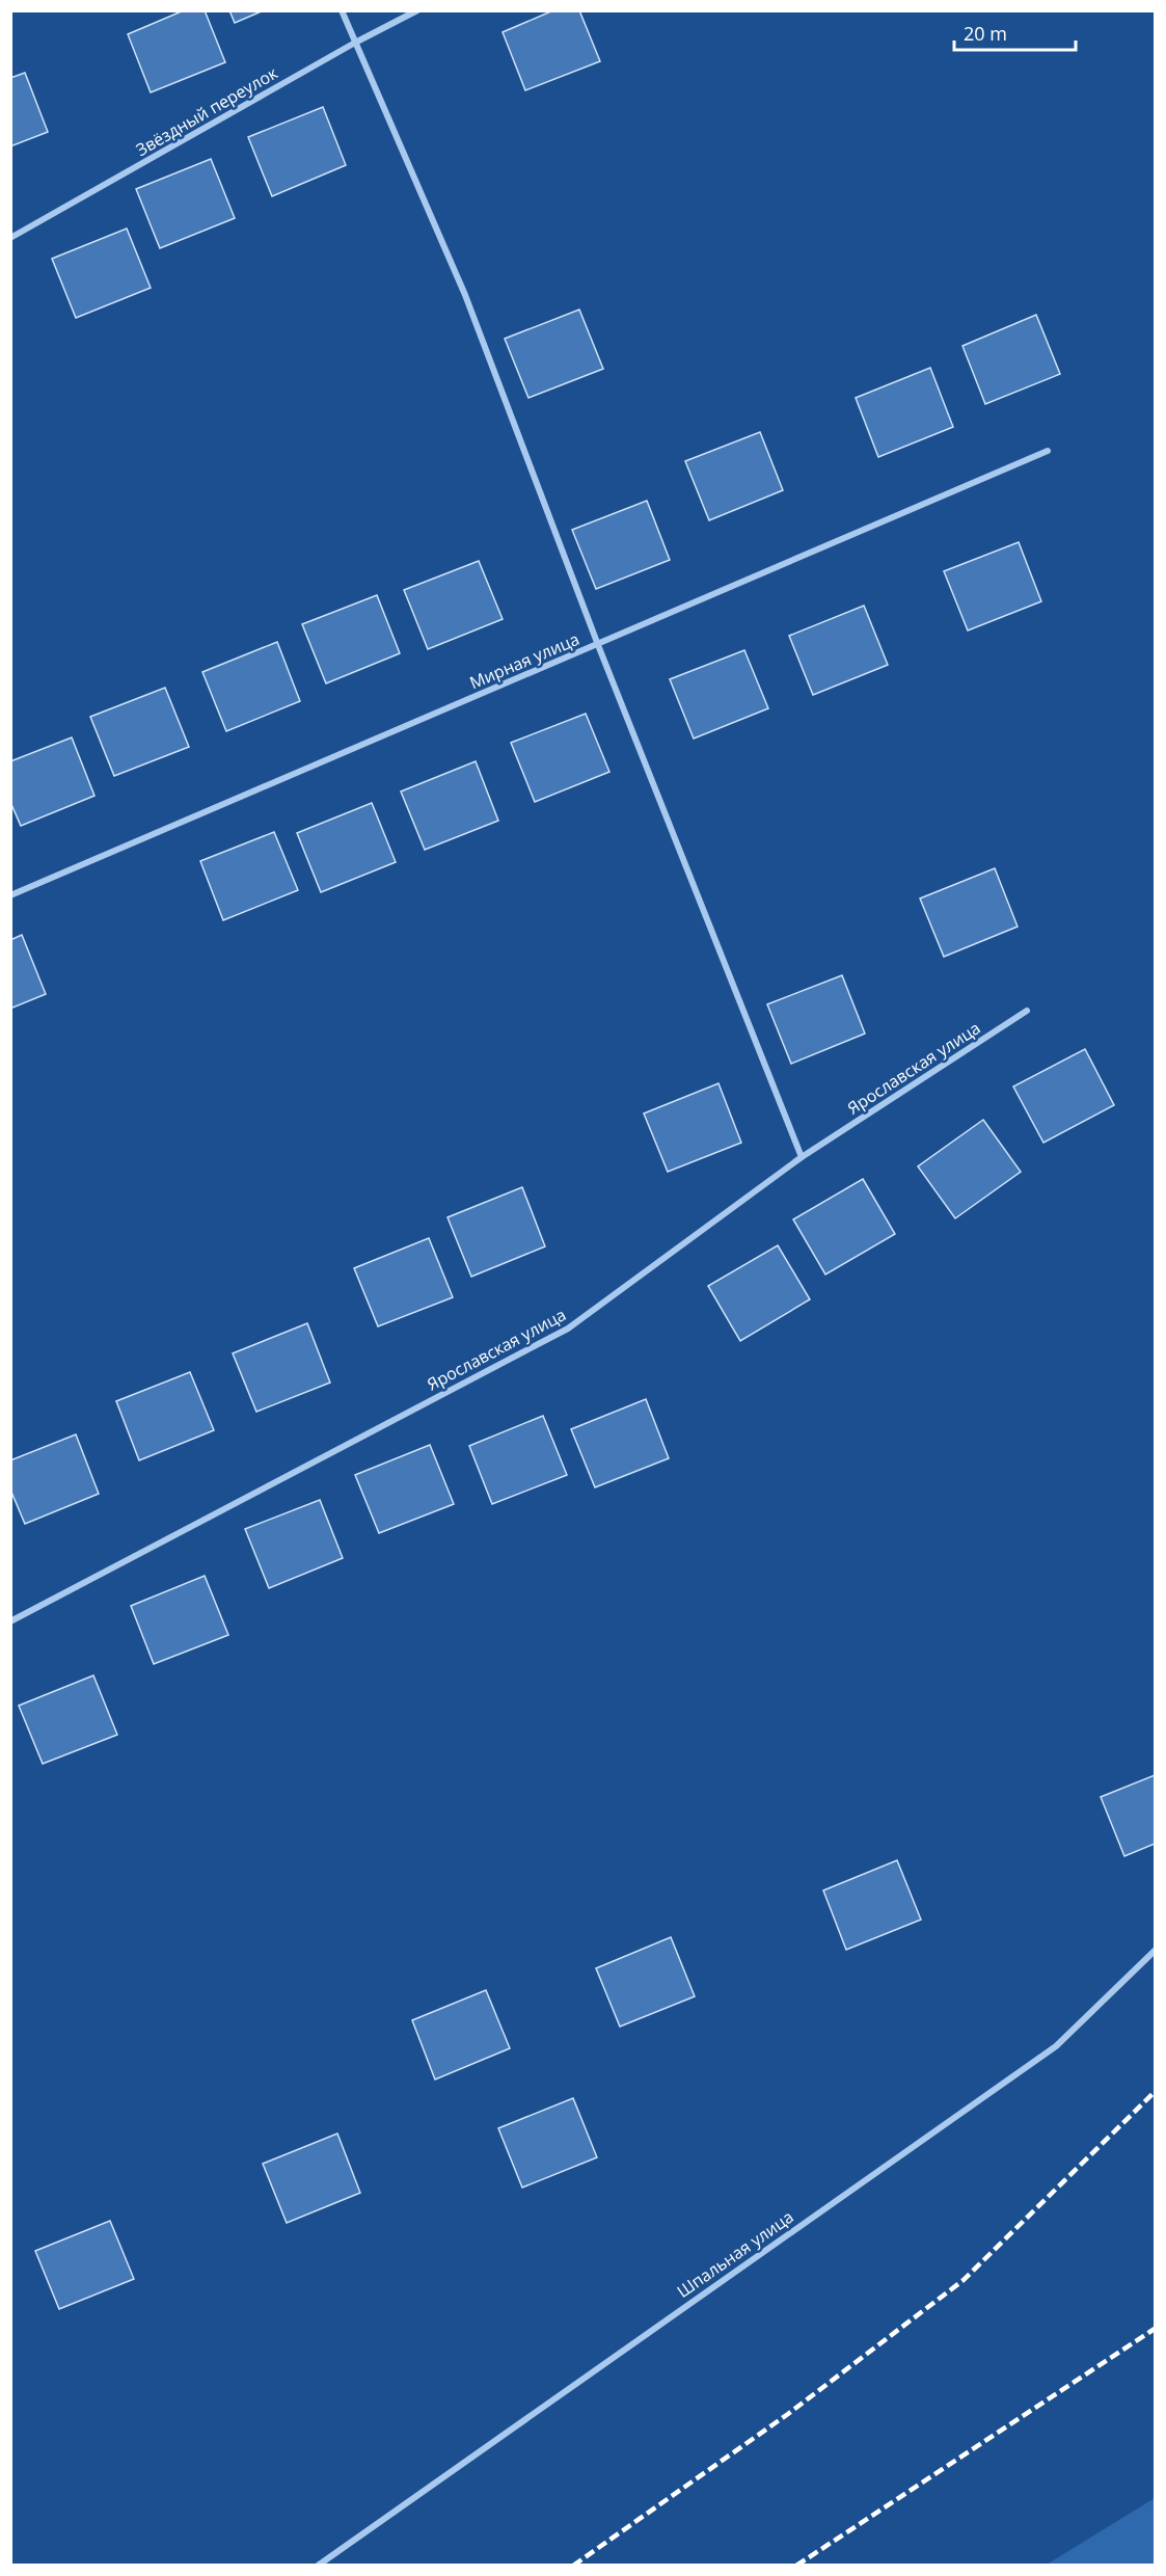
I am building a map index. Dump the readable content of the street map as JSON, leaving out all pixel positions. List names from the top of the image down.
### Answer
{
  "streets": {
    "street": [
      "Звёздный переулок",
      "Мирная улица",
      "Ярославская улица",
      "Шпальная улица"
    ]
  },
  "scale_bar": "20 m"
}
